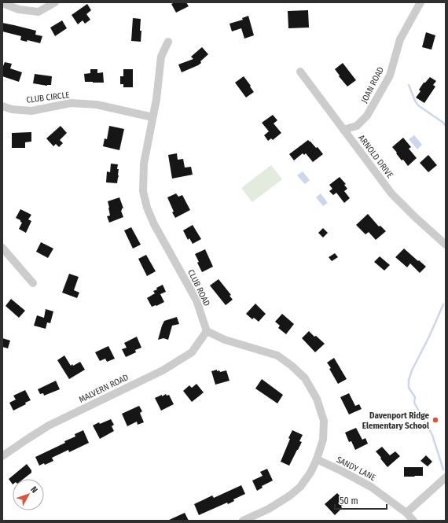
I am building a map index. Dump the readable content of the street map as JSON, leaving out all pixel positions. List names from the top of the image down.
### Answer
{
  "streets": {
    "street": [
      "JOAN ROAD",
      "CLUB CIRCLE",
      "ARNOLD DRIVE",
      "CLUB ROAD",
      "MALVERN ROAD",
      "SANDY LANE"
    ]
  },
  "crossings": [
    ["JOAN ROAD", "ARNOLD DRIVE"],
    ["CLUB CIRCLE", "CLUB ROAD"],
    ["CLUB ROAD", "MALVERN ROAD"]
  ],
  "places": ["Davenport Ridge Elementary School"],
  "scale_bar": "50 m",
  "north": "top right"
}
